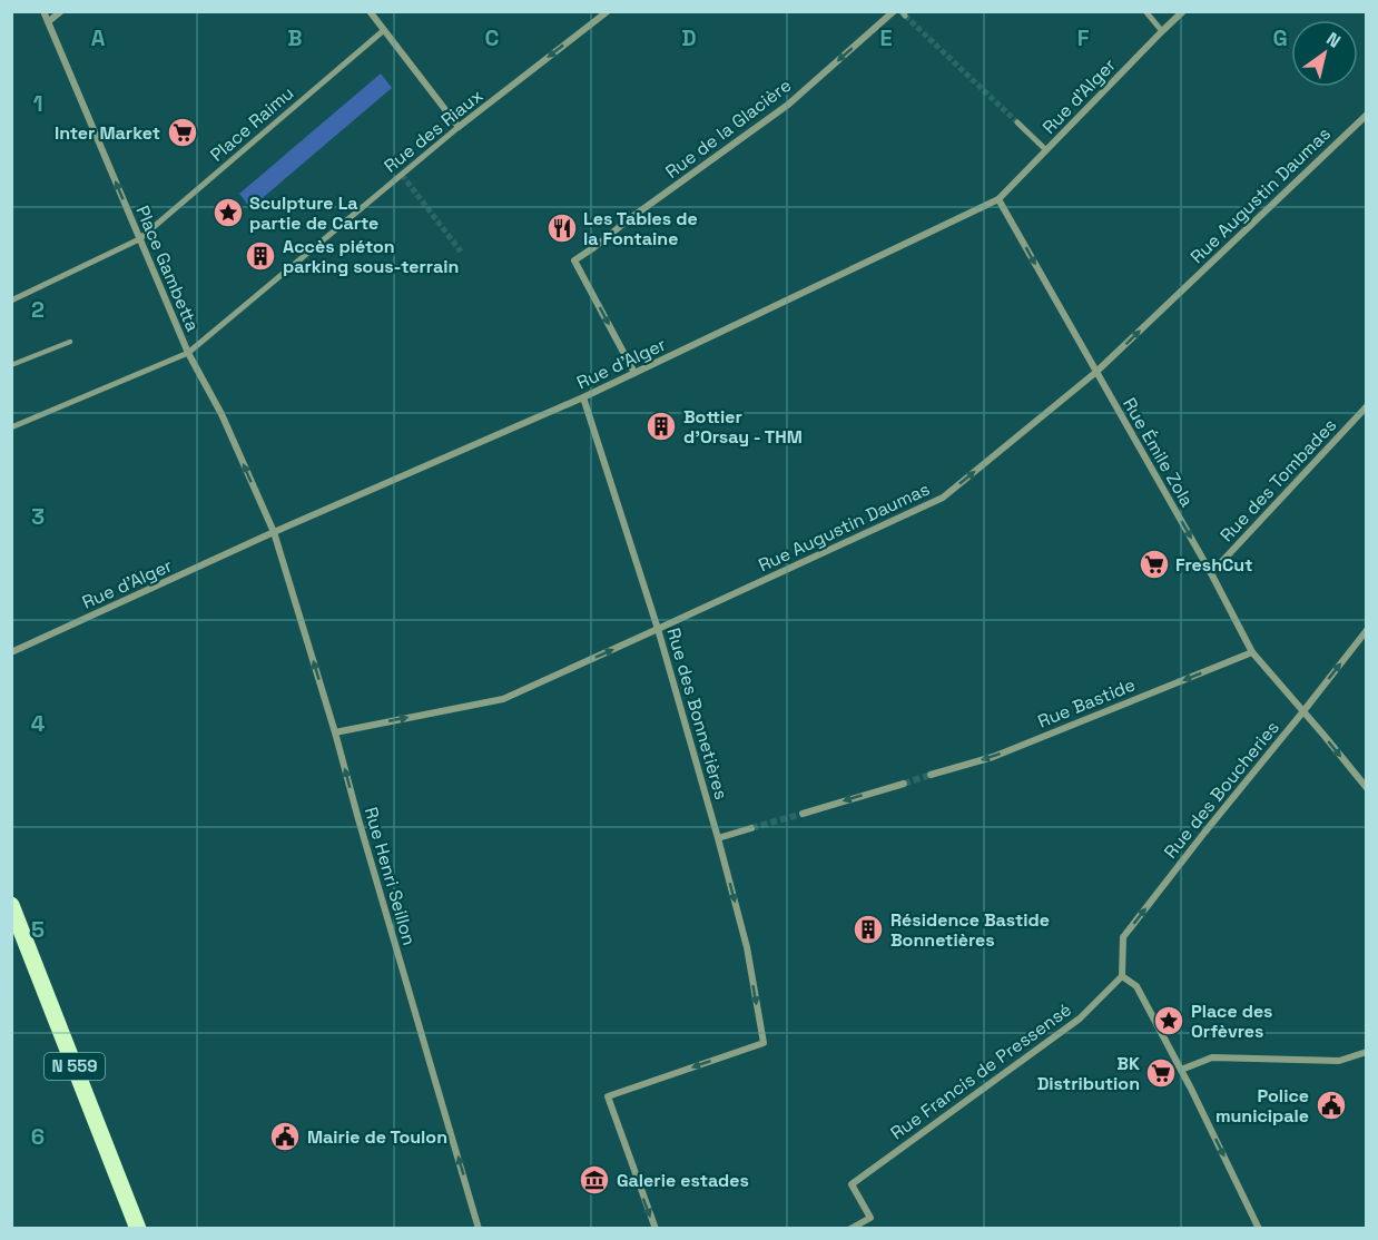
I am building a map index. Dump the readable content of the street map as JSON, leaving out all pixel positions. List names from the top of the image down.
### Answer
{
  "streets": {
    "main road": ["N 559"],
    "street": [
      "Rue d'Alger",
      "Place Raimu",
      "Rue de la Glacière",
      "Rue des Riaux",
      "Rue Augustin Daumas",
      "Place Gambetta",
      "Rue Émile Zola",
      "Rue des Tombades",
      "Rue Bastide",
      "Rue des Bonnetières",
      "Rue des Boucheries",
      "Rue Henri Seillon",
      "Rue Francis de Pressensé"
    ]
  },
  "crossings": [
    ["Rue d'Alger", "Rue de la Glacière"],
    ["Rue d'Alger", "Place Gambetta"],
    ["Rue d'Alger", "Rue Émile Zola"],
    ["Rue d'Alger", "Rue des Bonnetières"],
    ["Rue d'Alger", "Rue Henri Seillon"],
    ["Place Raimu", "Place Gambetta"],
    ["Rue des Riaux", "Place Gambetta"],
    ["Rue Augustin Daumas", "Rue Émile Zola"],
    ["Rue Augustin Daumas", "Rue des Bonnetières"],
    ["Rue Augustin Daumas", "Rue Henri Seillon"],
    ["Place Gambetta", "Rue Henri Seillon"],
    ["Rue Émile Zola", "Rue des Tombades"],
    ["Rue Émile Zola", "Rue Bastide"],
    ["Rue Émile Zola", "Rue des Boucheries"],
    ["Rue des Boucheries", "Rue Francis de Pressensé"]
  ],
  "one_way": [
    "Rue de la Glacière",
    "Rue Augustin Daumas",
    "Place Gambetta",
    "Rue Émile Zola",
    "Rue Bastide",
    "Rue des Boucheries",
    "Rue Henri Seillon"
  ],
  "places": {
    "supermarket": ["Inter Market", "FreshCut", "BK Distribution"],
    "place": ["Sculpture La partie de Carte", "Place des Orfèvres"],
    "restaurant": ["Les Tables de la Fontaine"],
    "building": ["Accès piéton parking sous-terrain", "Bottier d'Orsay - THM", "Résidence Bastide Bonnetières"],
    "public building": ["Police municipale", "Mairie de Toulon"],
    "museum": ["Galerie estades"]
  },
  "north": "top right",
  "grid": {
    "columns": [
      "A",
      "B",
      "C",
      "D",
      "E",
      "F",
      "G"
    ],
    "rows": [
      "1",
      "2",
      "3",
      "4",
      "5",
      "6"
    ]
  }
}
